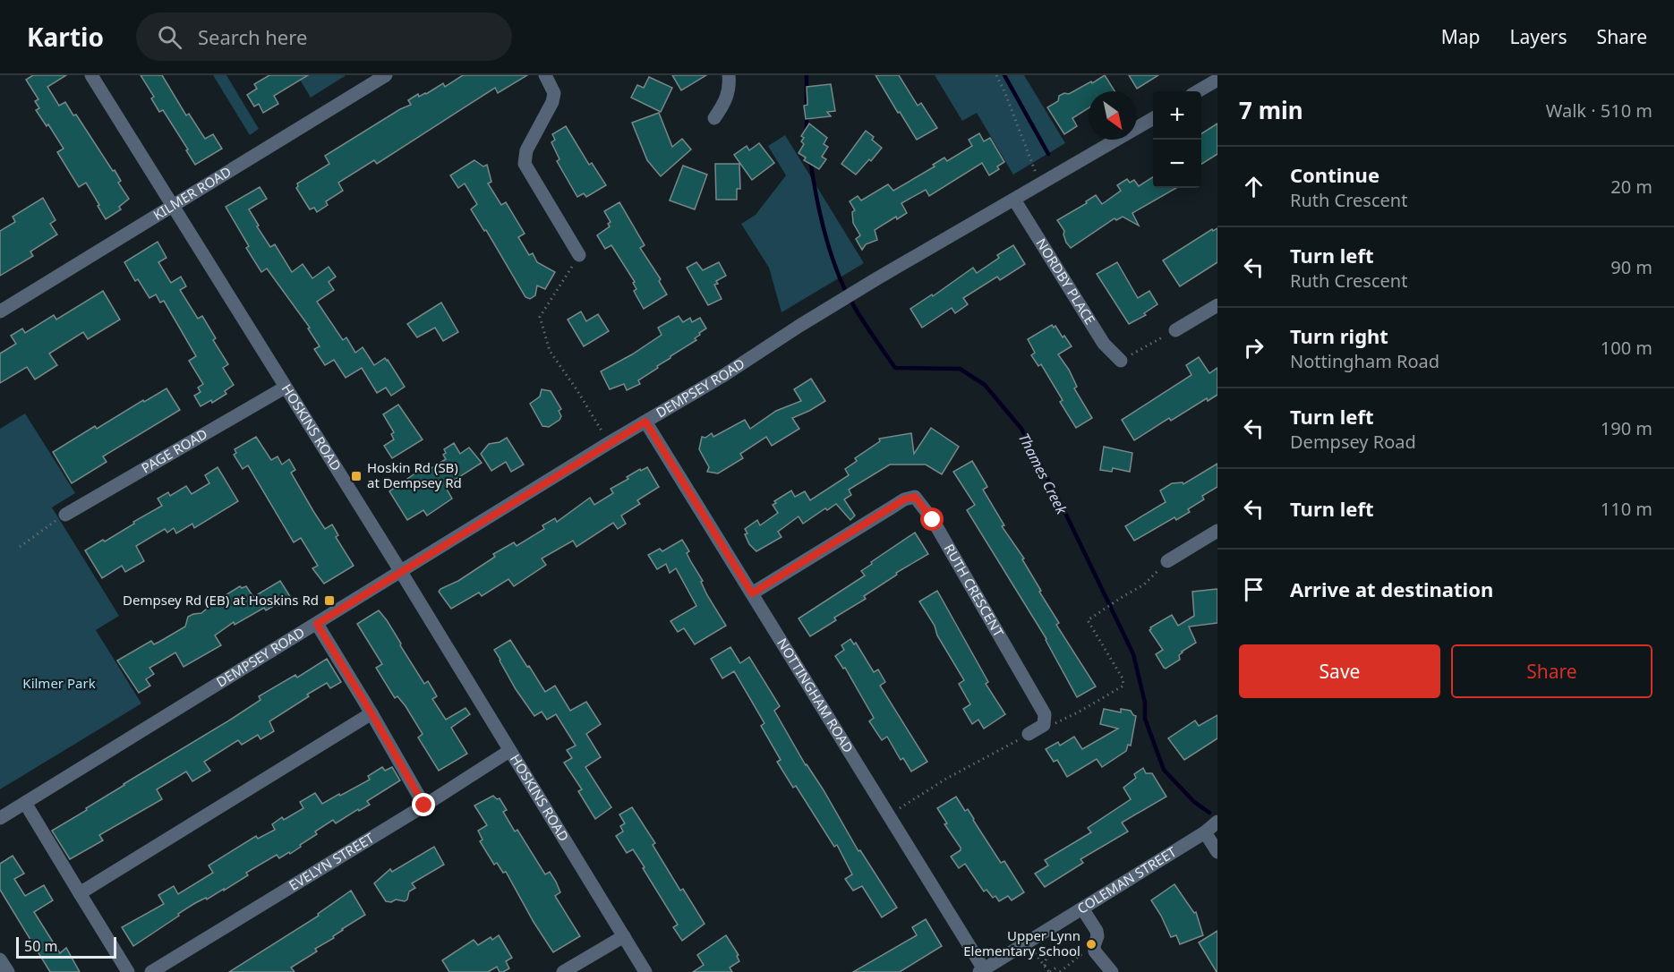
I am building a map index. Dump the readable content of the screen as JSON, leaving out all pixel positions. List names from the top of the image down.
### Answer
{
  "streets": {
    "street": [
      "KILMER ROAD",
      "NORDBY PLACE",
      "DEMPSEY ROAD",
      "HOSKINS ROAD",
      "PAGE ROAD",
      "RUTH CRESCENT",
      "NOTTINGHAM ROAD",
      "EVELYN STREET",
      "COLEMAN STREET"
    ]
  },
  "crossings": [
    ["KILMER ROAD", "HOSKINS ROAD"],
    ["NORDBY PLACE", "DEMPSEY ROAD"],
    ["DEMPSEY ROAD", "HOSKINS ROAD"],
    ["DEMPSEY ROAD", "NOTTINGHAM ROAD"],
    ["HOSKINS ROAD", "PAGE ROAD"],
    ["HOSKINS ROAD", "EVELYN STREET"],
    ["RUTH CRESCENT", "NOTTINGHAM ROAD"],
    ["NOTTINGHAM ROAD", "COLEMAN STREET"]
  ],
  "water": ["Thames Creek"],
  "parks": ["Kilmer Park"],
  "places": {
    "transit": ["Hoskin Rd (SB) at Dempsey Rd", "Dempsey Rd (EB) at Hoskins Rd"],
    "other": ["Upper Lynn Elementary School"]
  },
  "scale_bar": "50 m",
  "north": "bottom right",
  "page": {
    "header": "Kartio",
    "search": "Search here",
    "nav": ["Map", "Layers", "Share"],
    "heading": ["7 min", "Walk · 510 m"],
    "map_buttons": ["+", "−"],
    "list": [
      ["Continue", "Ruth Crescent", "20 m"],
      ["Turn left", "Ruth Crescent", "90 m"],
      ["Turn right", "Nottingham Road", "100 m"],
      ["Turn left", "Dempsey Road", "190 m"],
      ["Turn left", "110 m"],
      "Arrive at destination"
    ],
    "buttons": ["Save", "Share"],
    "scale": "50 m"
  }
}
